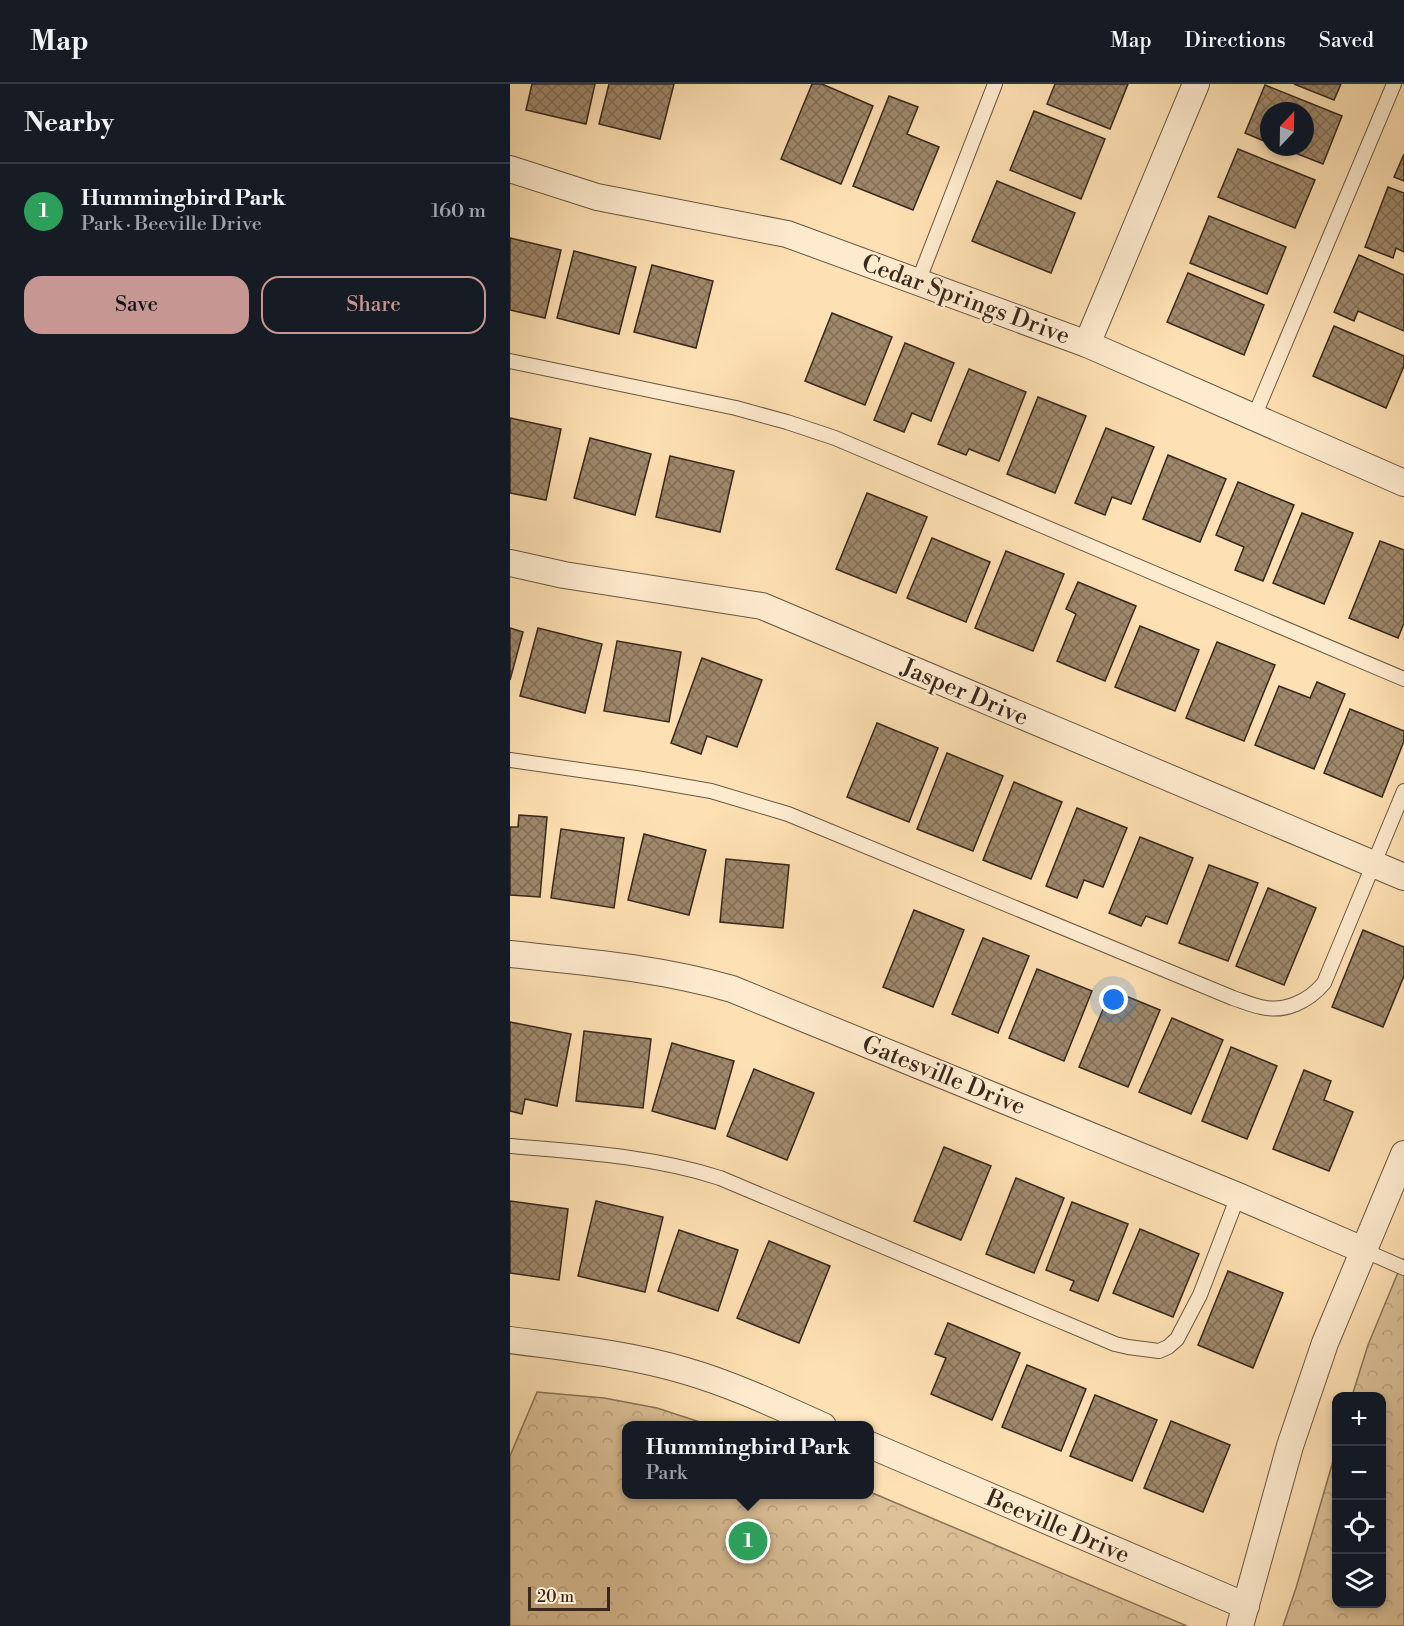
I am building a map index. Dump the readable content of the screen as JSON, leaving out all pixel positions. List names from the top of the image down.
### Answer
{
  "streets": {
    "street": [
      "Cedar Springs Drive",
      "Jasper Drive",
      "Gatesville Drive",
      "Beeville Drive"
    ]
  },
  "scale_bar": "20 m",
  "north": "top",
  "page": {
    "header": "Map",
    "nav": ["Map", "Directions", "Saved"],
    "heading": "Nearby",
    "list": [
      {
        "mark": "1",
        "name": "Hummingbird Park",
        "note": "Park · Beeville Drive",
        "value": "160 m"
      }
    ],
    "buttons": ["Save", "Share"],
    "map_buttons": ["+", "−"],
    "popup": ["Hummingbird Park", "Park"],
    "pins": "1",
    "scale": "20 m"
  }
}
